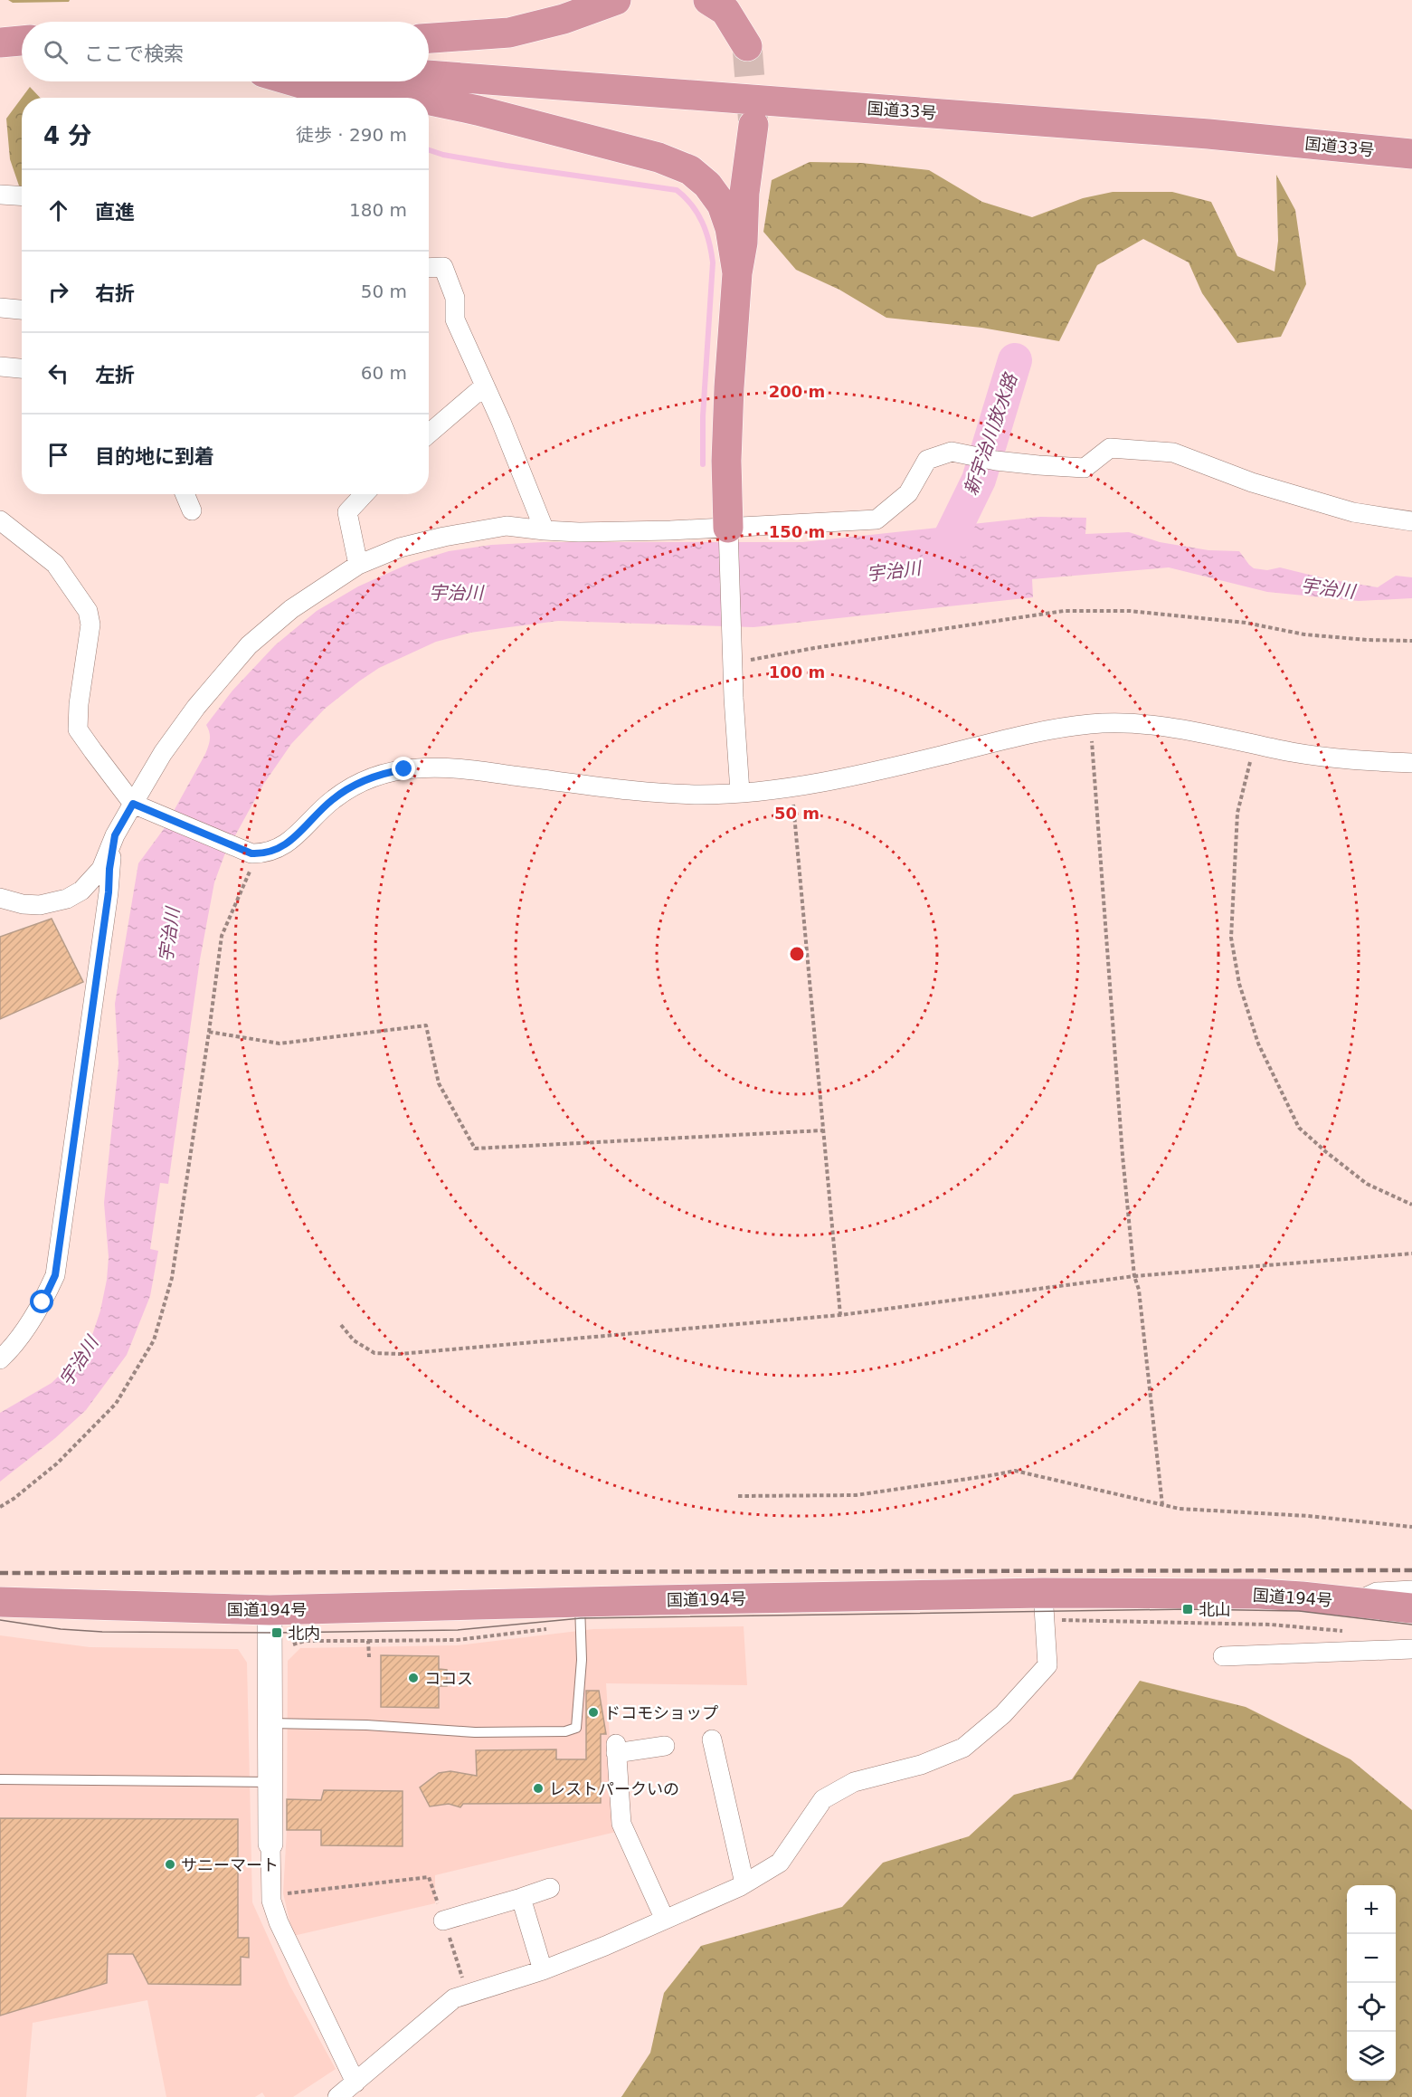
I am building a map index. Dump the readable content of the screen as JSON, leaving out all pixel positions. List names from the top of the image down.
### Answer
{
  "streets": {
    "highway": ["国道33号", "国道194号"]
  },
  "water": ["新宇治川放水路", "宇治川"],
  "places": {
    "transit": ["北山", "北内"],
    "other": [
      "ココス",
      "ドコモショップ",
      "レストパークいの",
      "サニーマート"
    ]
  },
  "page": {
    "search": "ここで検索",
    "heading": ["4 分", "徒歩 · 290 m"],
    "list": [
      ["直進", "180 m"],
      ["右折", "50 m"],
      ["左折", "60 m"],
      "目的地に到着"
    ],
    "map_buttons": ["+", "−"]
  },
  "rings": [
    "200 m",
    "150 m",
    "100 m",
    "50 m"
  ]
}
